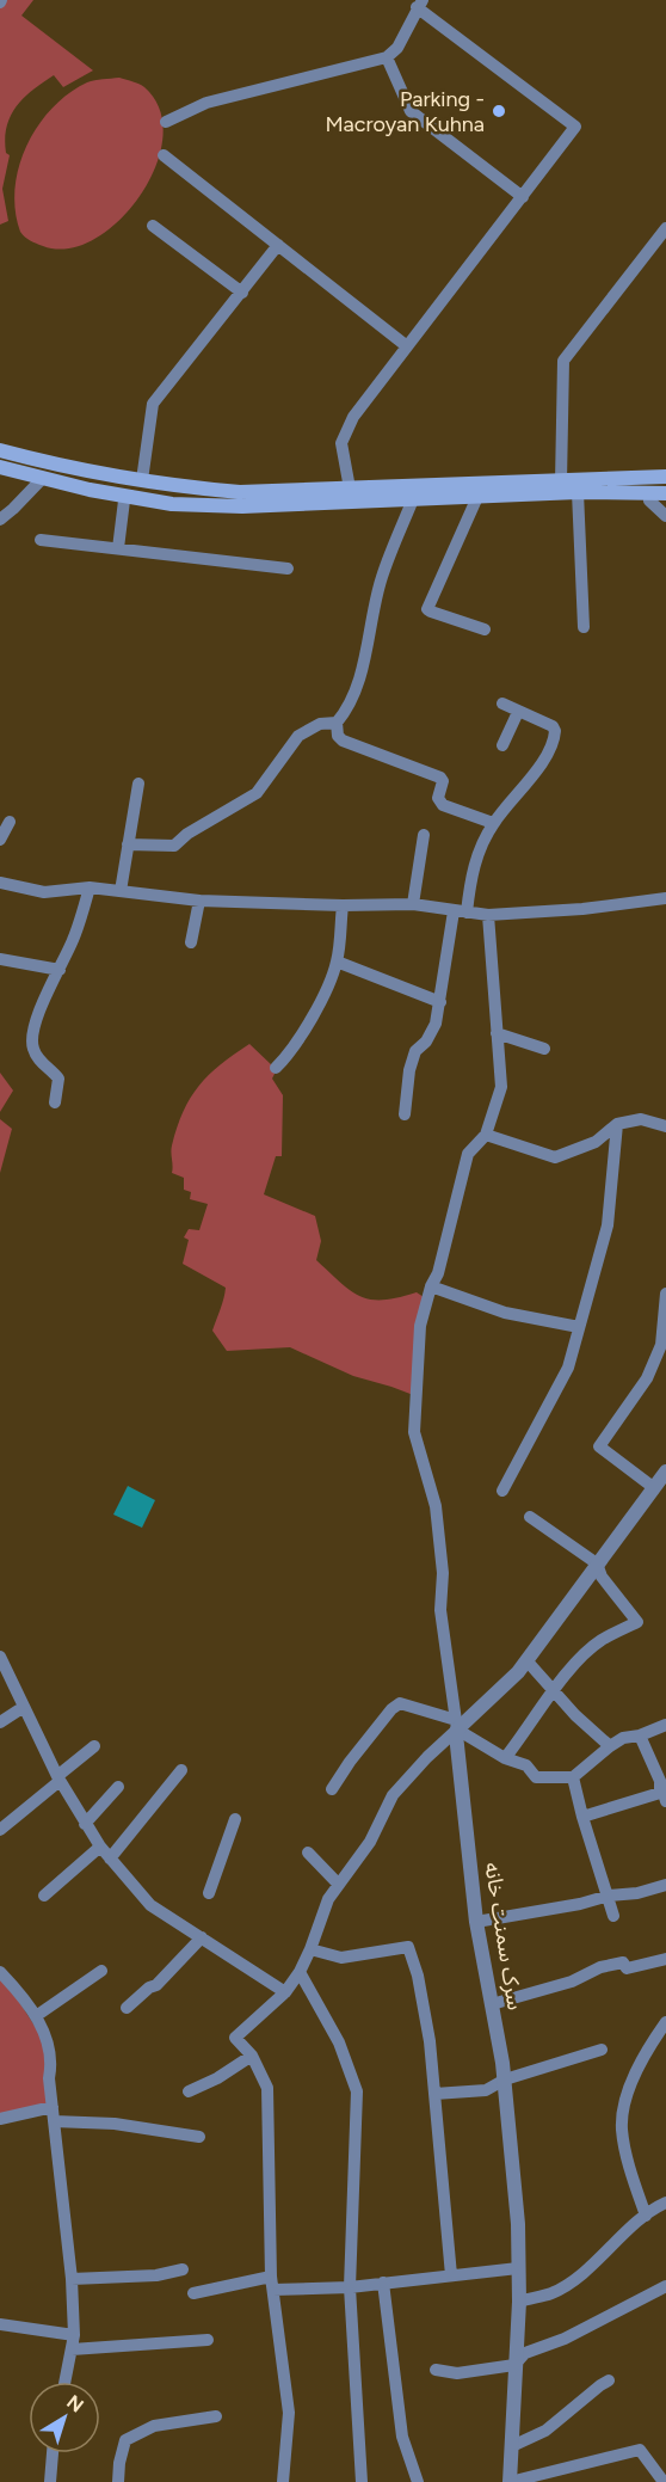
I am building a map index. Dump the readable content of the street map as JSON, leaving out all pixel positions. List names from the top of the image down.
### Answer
{
  "streets": {
    "street": ["سرک سمنت خانه"]
  },
  "places": ["Parking - Macroyan Kuhna"],
  "north": "top right"
}
